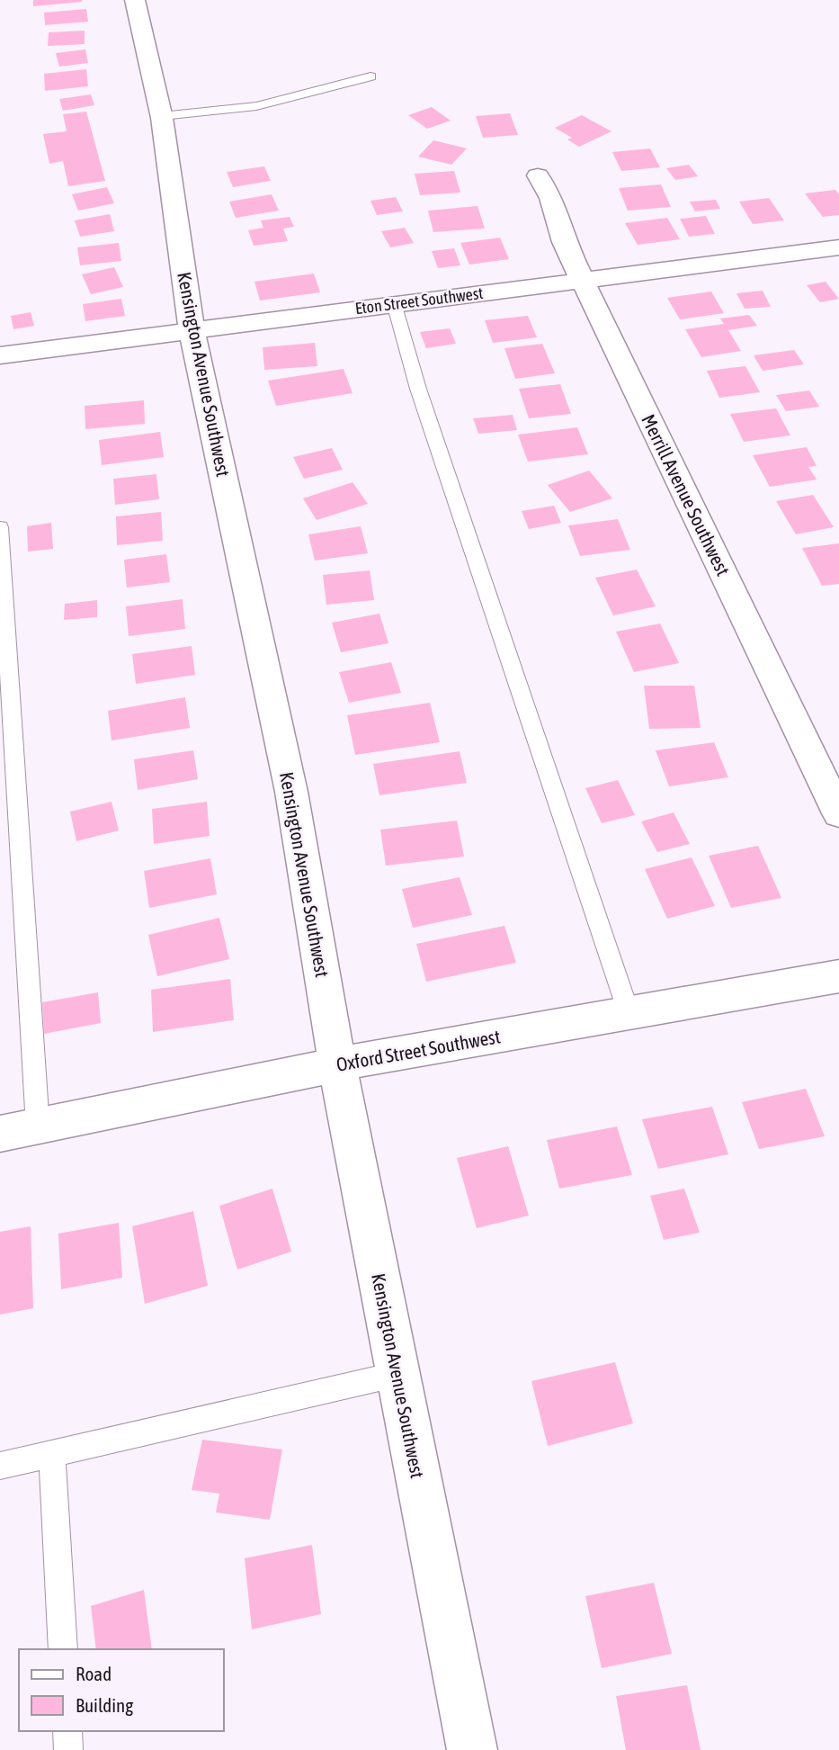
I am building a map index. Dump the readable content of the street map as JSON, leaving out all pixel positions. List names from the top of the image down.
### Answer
{
  "streets": {
    "street": [
      "Eton Street Southwest",
      "Kensington Avenue Southwest",
      "Merrill Avenue Southwest",
      "Oxford Street Southwest"
    ]
  },
  "crossings": [
    ["Eton Street Southwest", "Kensington Avenue Southwest"],
    ["Eton Street Southwest", "Merrill Avenue Southwest"],
    ["Kensington Avenue Southwest", "Oxford Street Southwest"]
  ],
  "legend": ["Road", "Building"]
}
